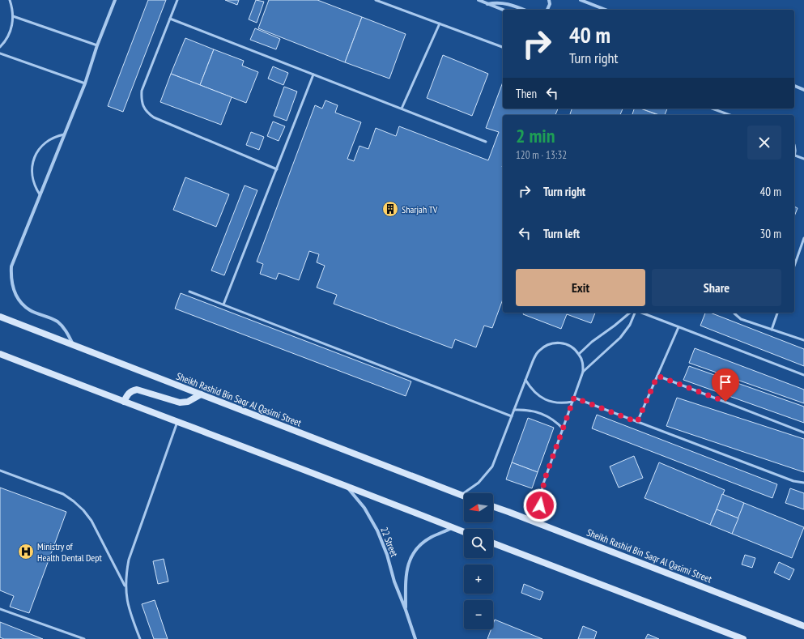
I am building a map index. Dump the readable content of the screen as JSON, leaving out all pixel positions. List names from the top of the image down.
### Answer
{
  "streets": {
    "main road": ["Sheikh Rashid Bin Saqr Al Qasimi Street"],
    "street": ["22 Street"]
  },
  "places": {
    "building": ["Sharjah TV"],
    "hospital": ["Ministry of Health Dental Dept"]
  },
  "north": "left",
  "page": {
    "turn": ["40 m", "Turn right"],
    "then": "Then",
    "heading": ["2 min", "120 m · 13:32"],
    "list": [
      {
        "name": "Turn right",
        "value": "40 m"
      },
      {
        "name": "Turn left",
        "value": "30 m"
      }
    ],
    "buttons": ["Exit", "Share"],
    "map_buttons": ["+", "−"]
  }
}
